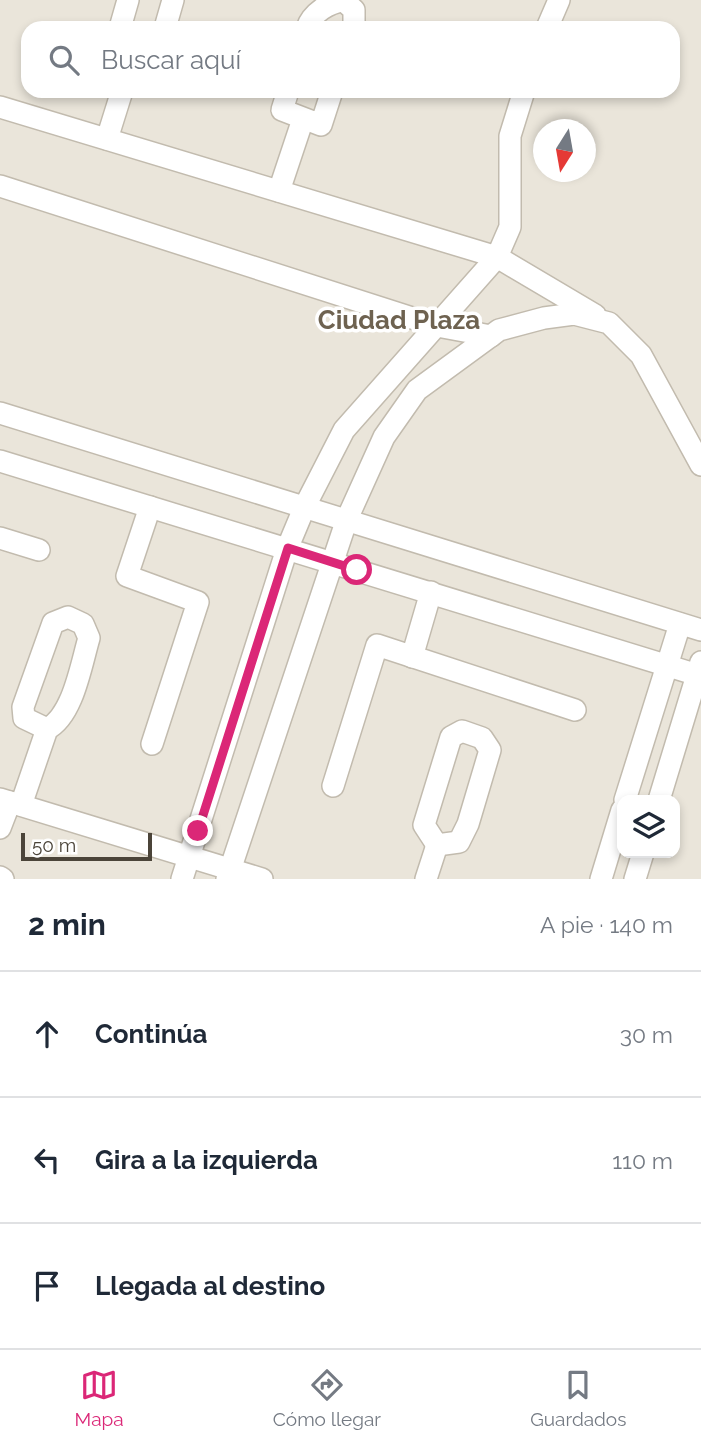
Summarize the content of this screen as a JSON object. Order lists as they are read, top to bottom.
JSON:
{
  "districts": ["Ciudad Plaza"],
  "scale_bar": "50 m",
  "north": "bottom",
  "page": {
    "search": "Buscar aquí",
    "scale": "50 m",
    "heading": ["2 min", "A pie · 140 m"],
    "list": [
      ["Continúa", "30 m"],
      ["Gira a la izquierda", "110 m"],
      "Llegada al destino"
    ],
    "nav": ["Mapa", "Cómo llegar", "Guardados"]
  }
}
